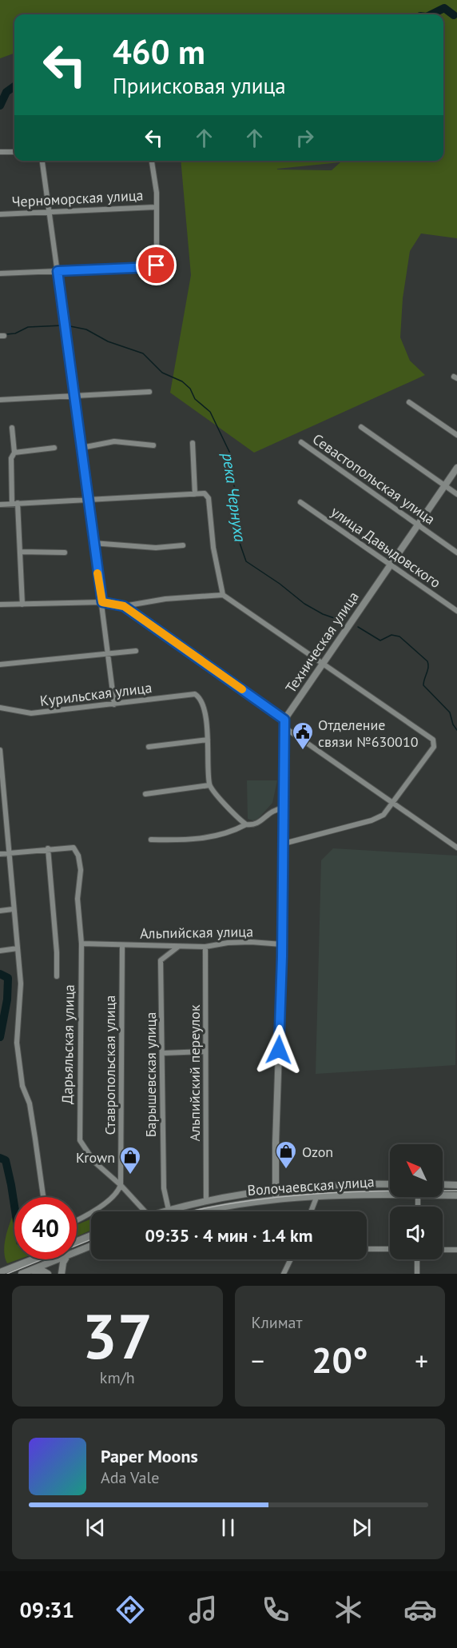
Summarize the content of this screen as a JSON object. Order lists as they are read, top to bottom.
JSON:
{
  "streets": {
    "street": [
      "Черноморская улица",
      "Севастопольская улица",
      "улица Давыдовского",
      "Техническая улица",
      "Курильская улица",
      "Альпийская улица",
      "Дарьяльская улица",
      "Ставропольская улица",
      "Альпийский переулок",
      "Барышевская улица",
      "Волочаевская улица"
    ]
  },
  "crossings": [
    ["Севастопольская улица", "Техническая улица"],
    ["улица Давыдовского", "Техническая улица"],
    ["Альпийская улица", "Дарьяльская улица"],
    ["Альпийская улица", "Ставропольская улица"],
    ["Альпийская улица", "Альпийский переулок"],
    ["Альпийская улица", "Барышевская улица"],
    ["Дарьяльская улица", "Ставропольская улица"],
    ["Альпийский переулок", "Волочаевская улица"],
    ["Барышевская улица", "Волочаевская улица"]
  ],
  "water": ["река Чернуха"],
  "places": {
    "public building": ["Отделение связи №630010"],
    "shop": ["Ozon", "Krown"]
  },
  "north": "top left",
  "page": {
    "turn": ["460 m", "Приисковая улица"],
    "limit": "40",
    "trip": "09:35 · 4 мин · 1.4 km",
    "tile": [
      ["37", "km/h"],
      "Климат"
    ],
    "heat": ["−", "20°", "+"],
    "song": ["Paper Moons", "Ada Vale"],
    "tabs": "09:31"
  }
}
